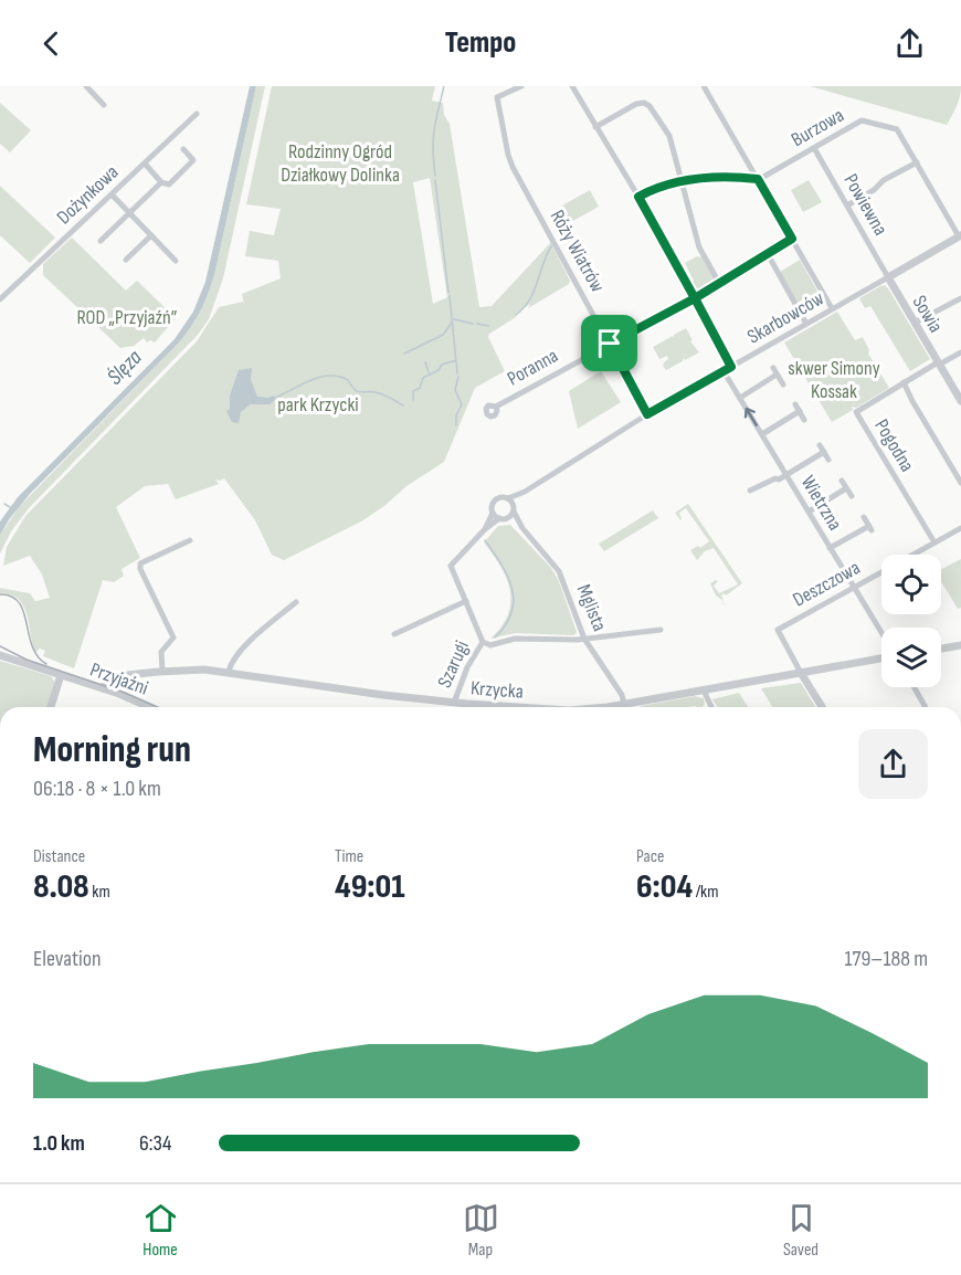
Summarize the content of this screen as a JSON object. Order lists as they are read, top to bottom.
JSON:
{
  "streets": {
    "street": [
      "Burzowa",
      "Dożynkowa",
      "Powiewna",
      "Róży Wiatrów",
      "Sowia",
      "Skarbowców",
      "Poranna",
      "Pogodna",
      "Wietrzna",
      "Deszczowa",
      "Mglista",
      "Szarugi",
      "Przyjaźni",
      "Krzycka"
    ]
  },
  "crossings": [
    ["Burzowa", "Powiewna"],
    ["Powiewna", "Sowia"],
    ["Powiewna", "Skarbowców"],
    ["Róży Wiatrów", "Skarbowców"],
    ["Róży Wiatrów", "Poranna"],
    ["Sowia", "Skarbowców"],
    ["Sowia", "Pogodna"],
    ["Skarbowców", "Wietrzna"],
    ["Skarbowców", "Mglista"],
    ["Pogodna", "Deszczowa"],
    ["Wietrzna", "Deszczowa"],
    ["Deszczowa", "Krzycka"],
    ["Mglista", "Krzycka"],
    ["Szarugi", "Krzycka"],
    ["Przyjaźni", "Krzycka"]
  ],
  "water": ["Ślęza"],
  "parks": [
    "Rodzinny Ogród Działkowy Dolinka",
    "ROD „Przyjaźń”",
    "skwer Simony Kossak",
    "park Krzycki"
  ],
  "page": {
    "header": "Tempo",
    "heading": ["Morning run", "06:18 · 8 × 1.0 km"],
    "stats": [
      ["Distance", "8.08 km"],
      ["Time", "49:01"],
      ["Pace", "6:04 /km"]
    ],
    "chart": ["Elevation", "179–188 m"],
    "list": [
      {
        "name": "1.0 km",
        "note": "6:34"
      }
    ],
    "tabs": ["Home", "Map", "Saved"]
  }
}
